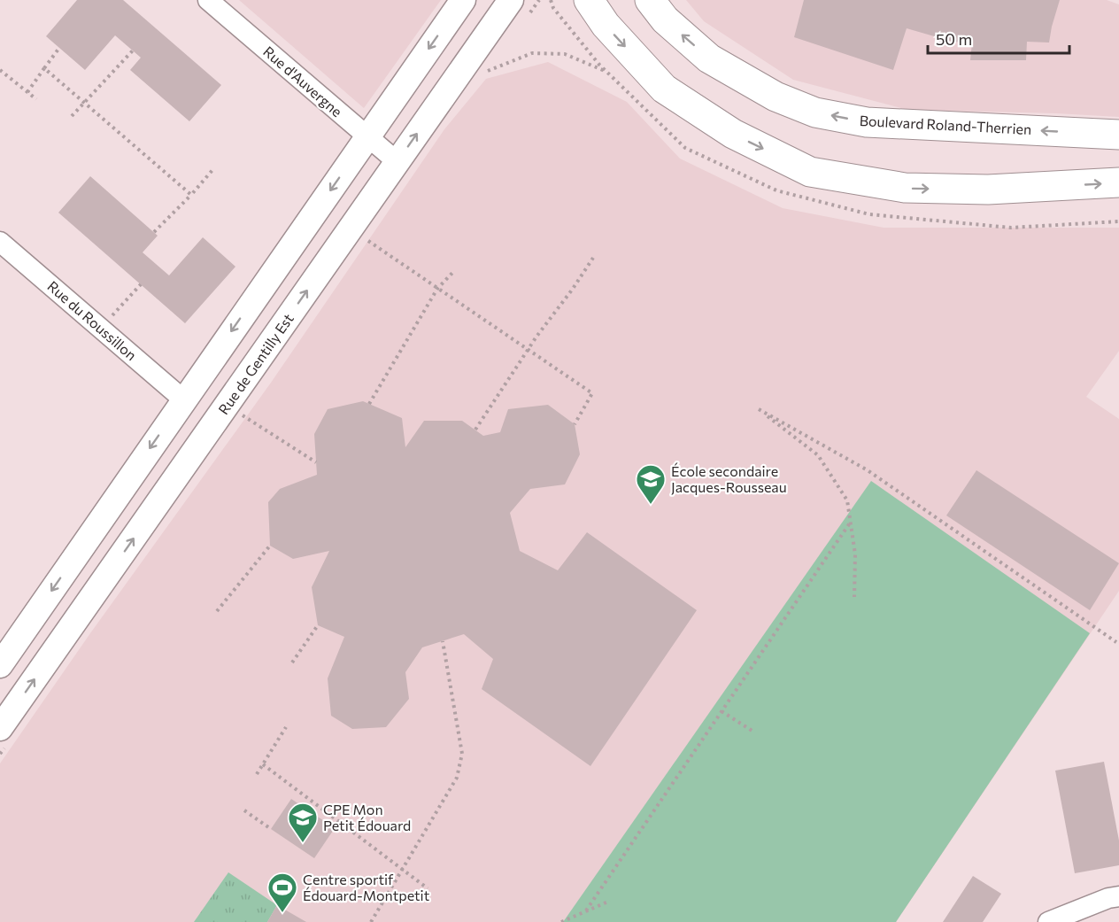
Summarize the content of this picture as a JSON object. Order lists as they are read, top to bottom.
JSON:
{
  "streets": {
    "main road": ["Boulevard Roland-Therrien"],
    "street": ["Rue d'Auvergne", "Rue du Roussillon", "Rue de Gentilly Est"]
  },
  "crossings": [
    ["Rue d'Auvergne", "Rue de Gentilly Est"]
  ],
  "places": {
    "school or university": ["École secondaire Jacques-Rousseau", "CPE Mon Petit Édouard"],
    "sports": ["Centre sportif Édouard-Montpetit"]
  },
  "scale_bar": "50 m"
}
